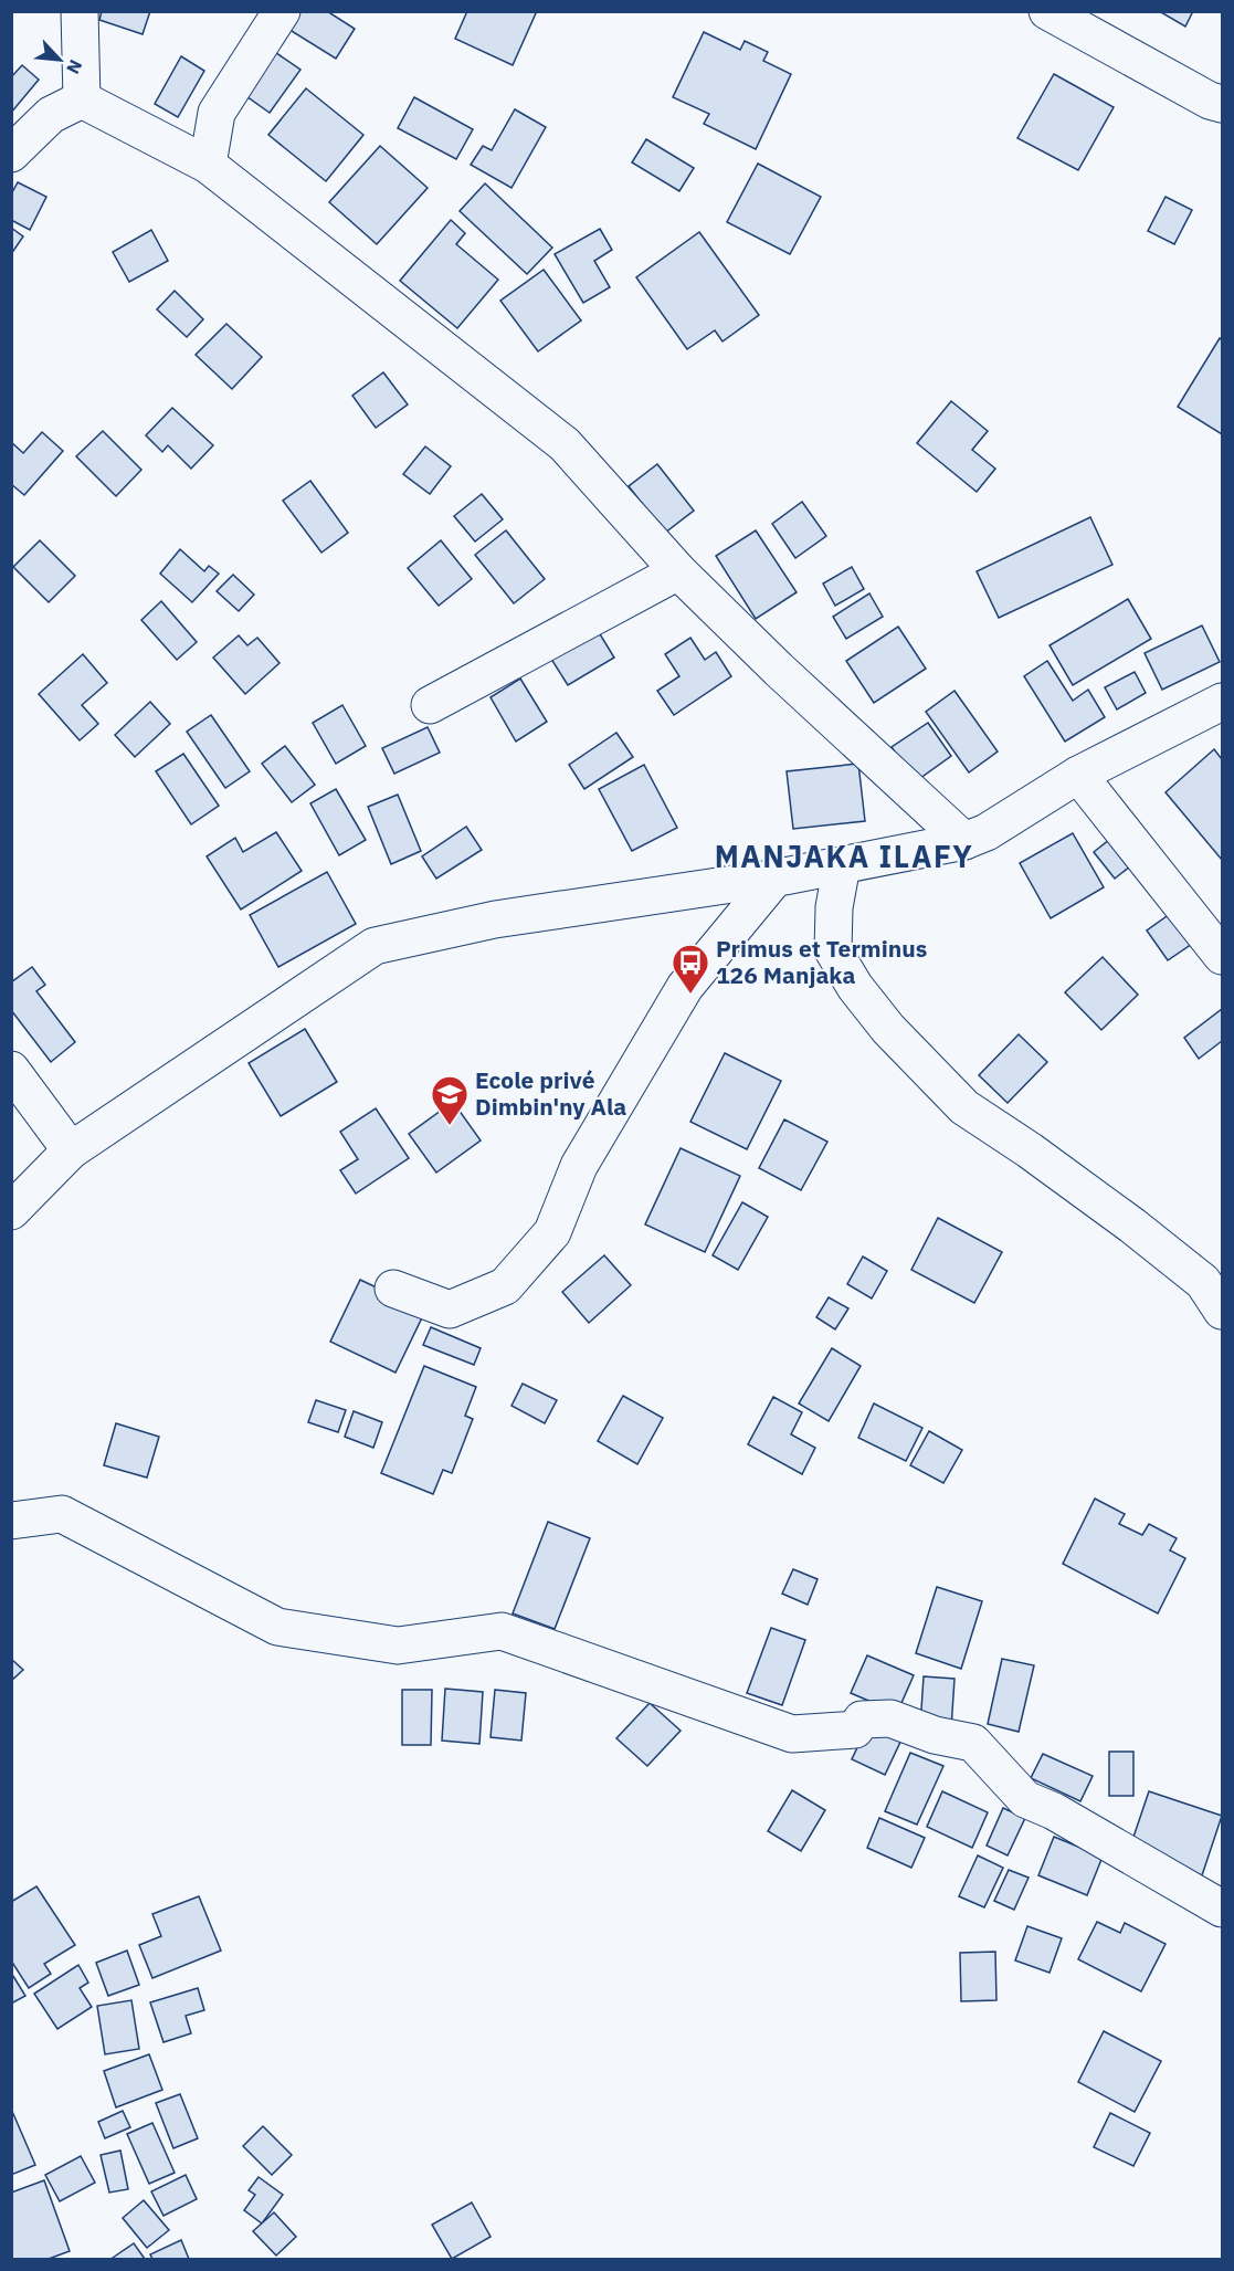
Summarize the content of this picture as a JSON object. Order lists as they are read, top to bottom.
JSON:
{
  "districts": ["MANJAKA ILAFY"],
  "places": {
    "bus stop": ["Primus et Terminus 126 Manjaka"],
    "school or university": ["Ecole privé Dimbin'ny Ala"]
  },
  "north": "bottom right"
}
